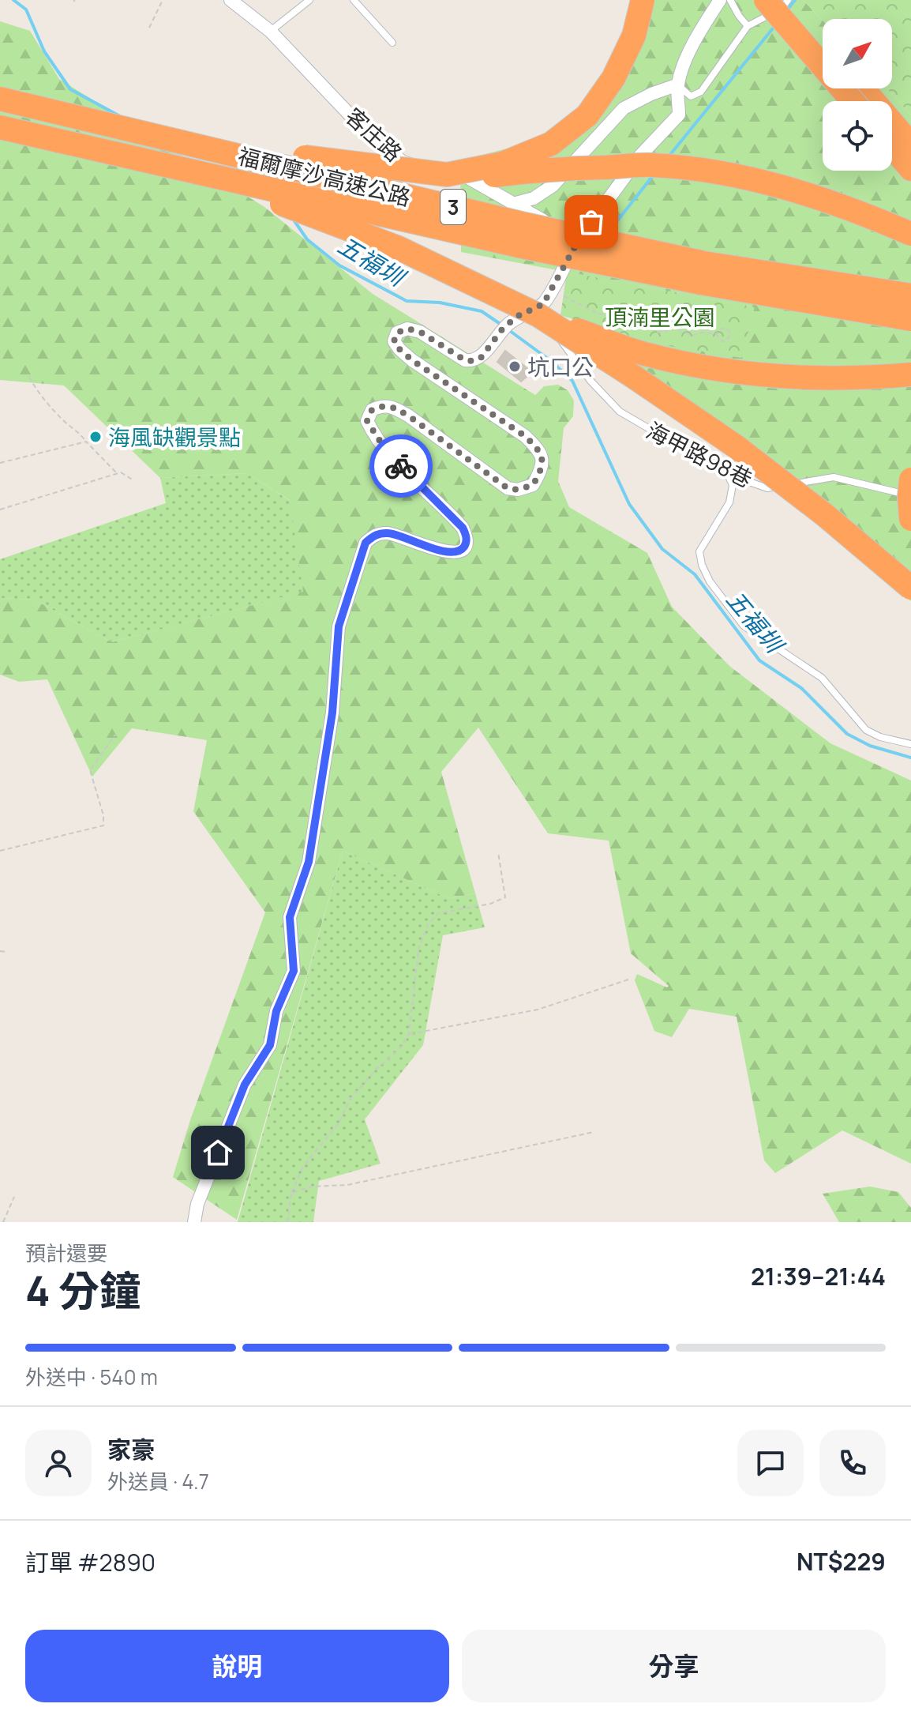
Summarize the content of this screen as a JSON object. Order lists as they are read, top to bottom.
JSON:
{
  "streets": {
    "highway": ["福爾摩沙高速公路", "3"],
    "street": ["客庄路"],
    "lane": ["海甲路98巷"]
  },
  "water": ["五福圳"],
  "parks": ["頂湳里公園"],
  "places": ["坑口公", "海風缺觀景點"],
  "north": "top right",
  "page": {
    "heading": ["4 分鐘", "預計還要", "21:39–21:44"],
    "panel": [
      "家豪",
      "外送員 · 4.7",
      "訂單 #2890",
      "NT$229"
    ],
    "bar": "外送中 · 540 m",
    "buttons": ["說明", "分享"]
  }
}
